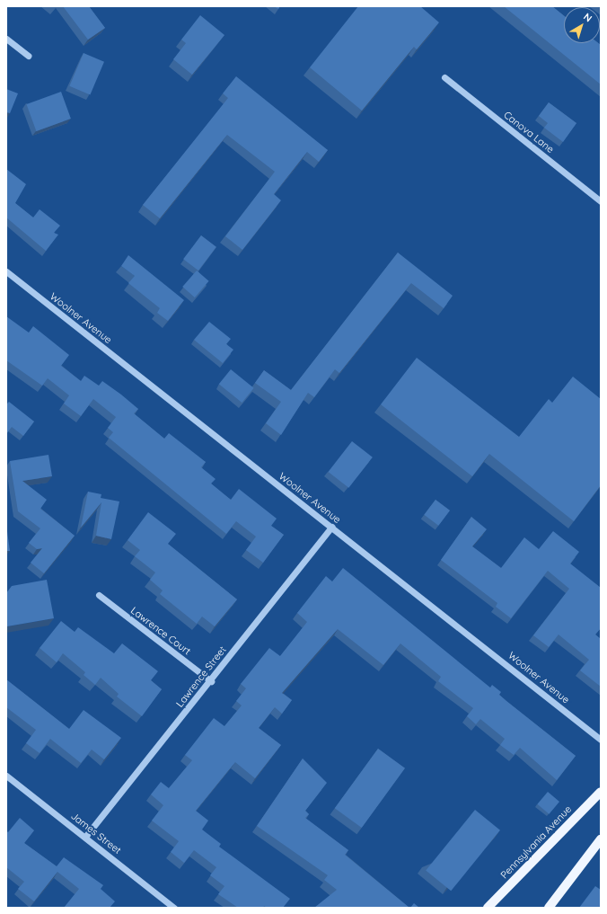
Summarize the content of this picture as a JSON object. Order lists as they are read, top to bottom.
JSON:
{
  "streets": {
    "main road": ["Pennsylvania Avenue"],
    "street": [
      "Canova Lane",
      "Woolner Avenue",
      "Lawrence Court",
      "Lawrence Street",
      "James Street"
    ]
  },
  "crossings": [
    ["Woolner Avenue", "Lawrence Street"],
    ["Lawrence Court", "Lawrence Street"],
    ["Lawrence Street", "James Street"]
  ],
  "north": "top right"
}
